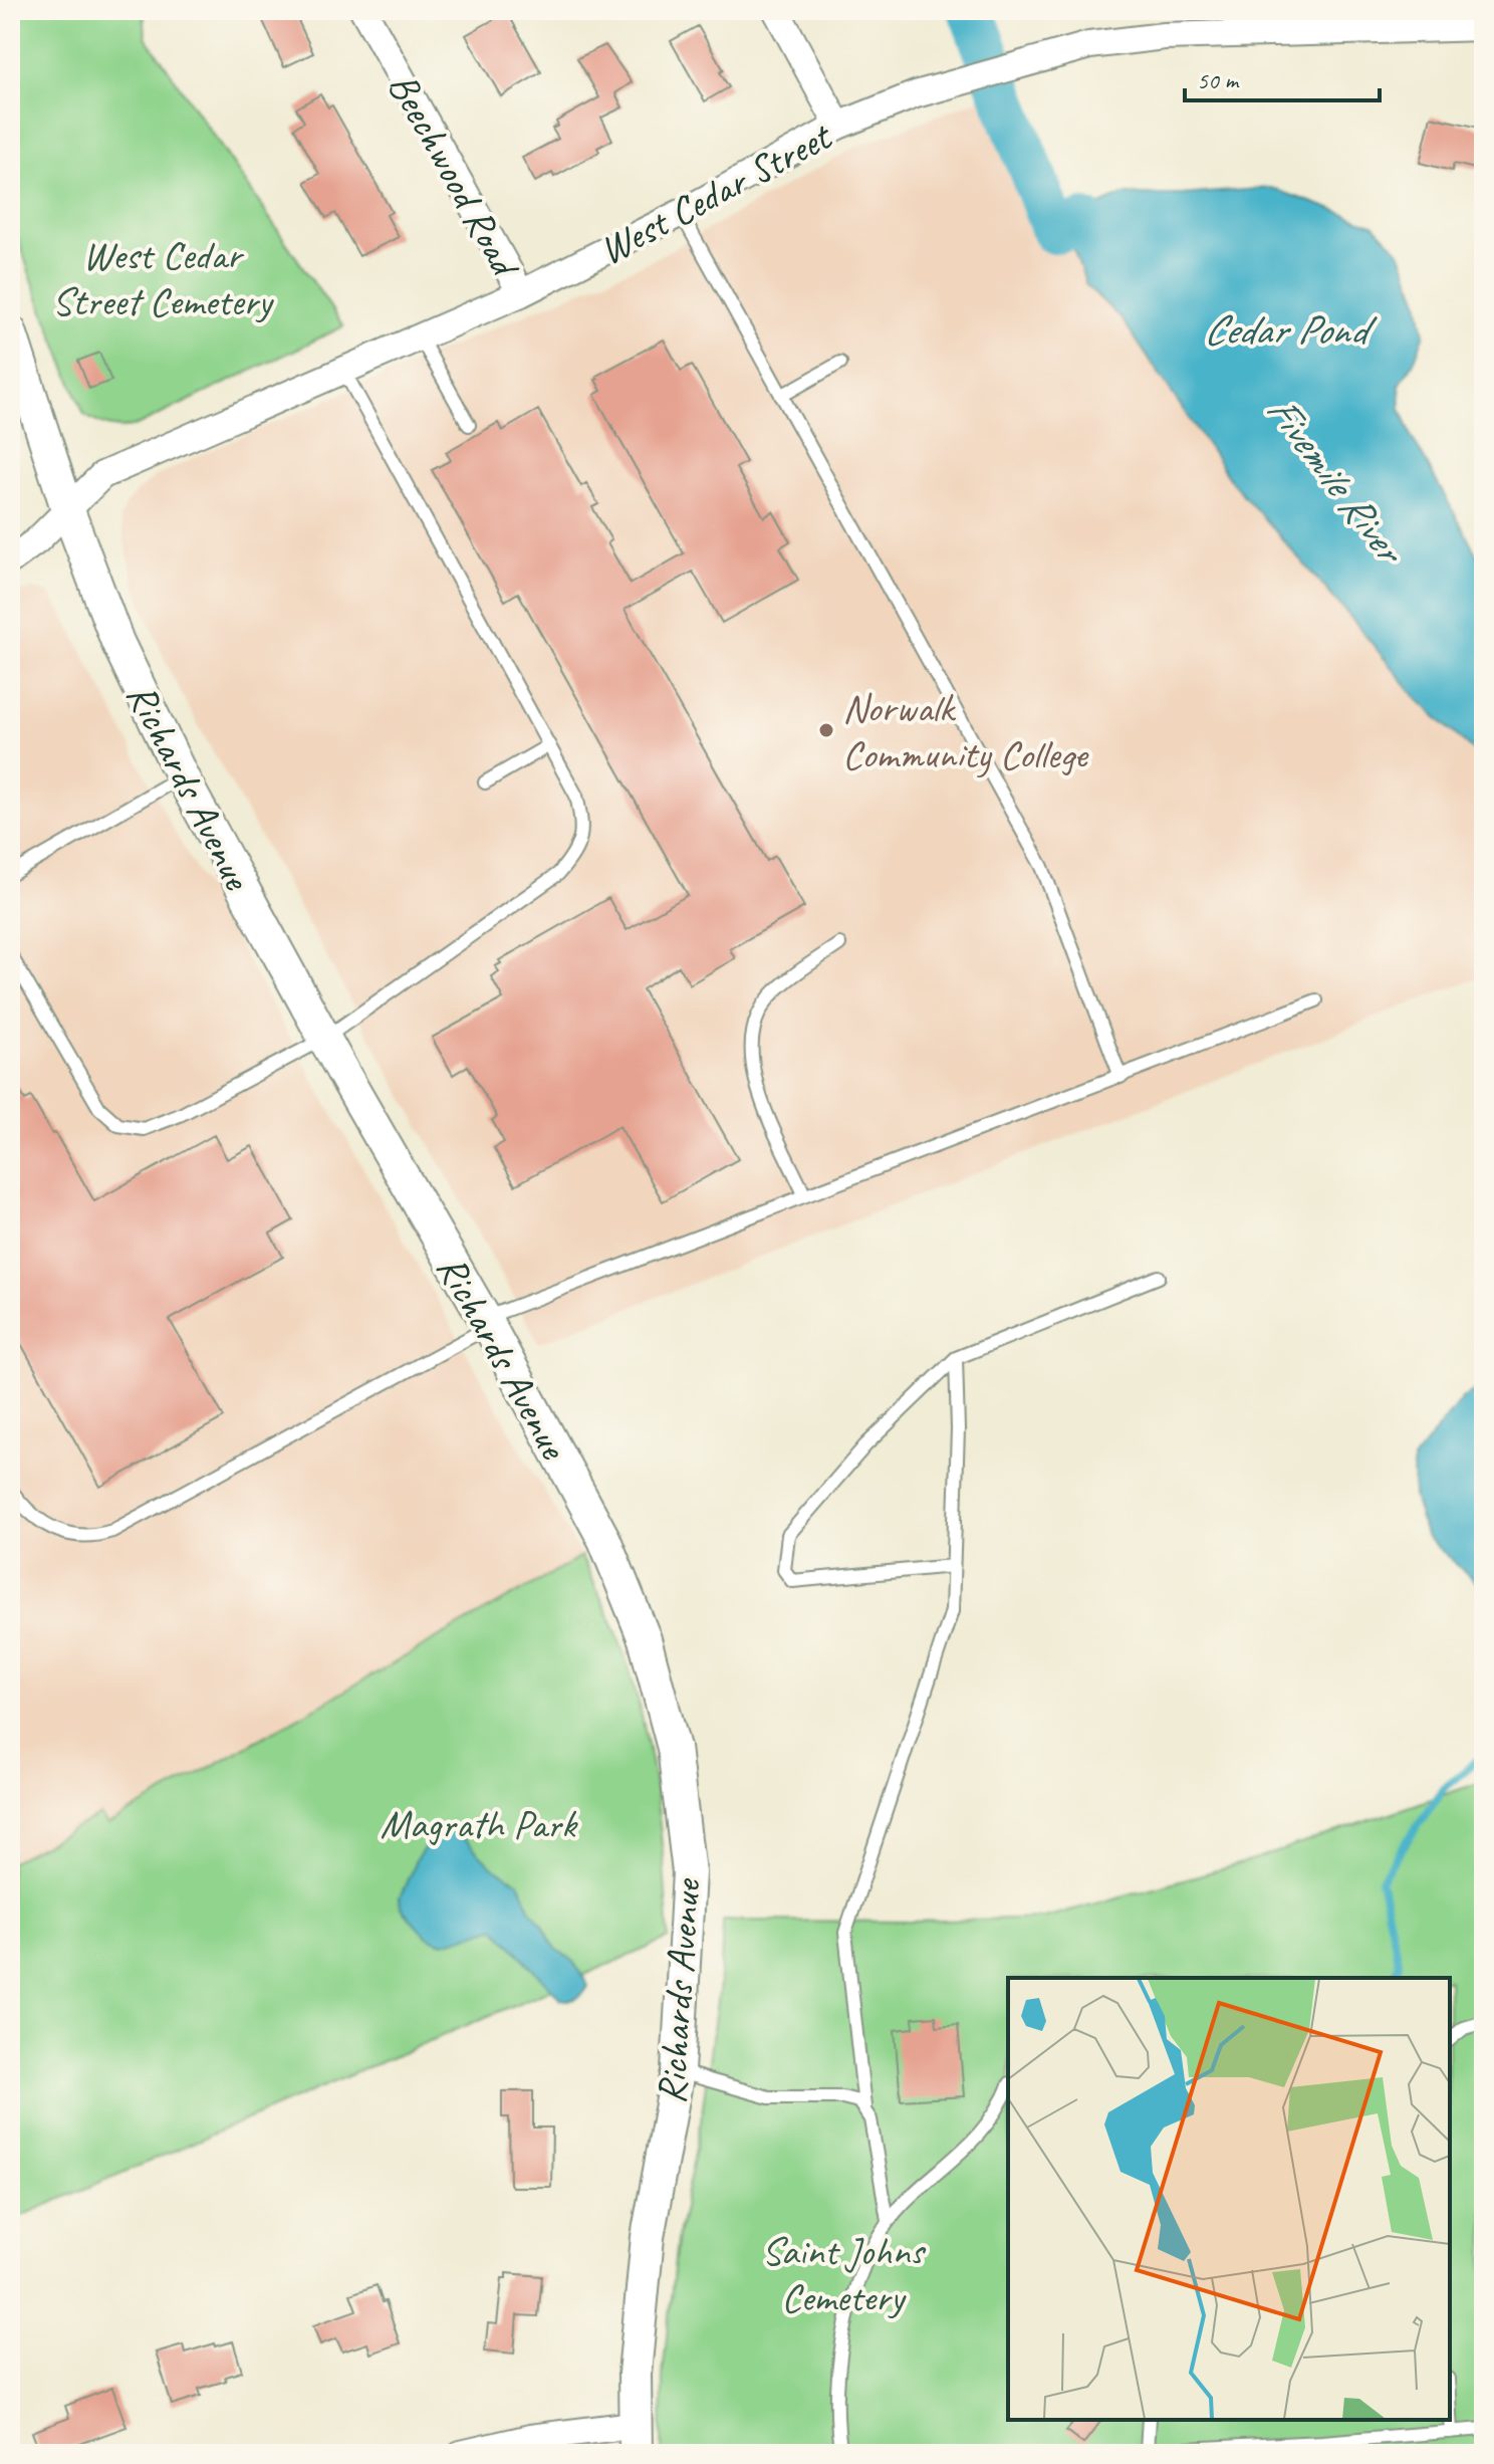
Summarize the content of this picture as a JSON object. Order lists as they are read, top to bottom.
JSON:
{
  "streets": {
    "street": ["Beechwood Road", "West Cedar Street", "Richards Avenue"]
  },
  "crossings": [
    ["Beechwood Road", "West Cedar Street"],
    ["West Cedar Street", "Richards Avenue"]
  ],
  "water": ["Cedar Pond", "Fivemile River"],
  "parks": ["West Cedar Street Cemetery", "Magrath Park", "Saint Johns Cemetery"],
  "places": ["Norwalk Community College"],
  "scale_bar": "50 m"
}
